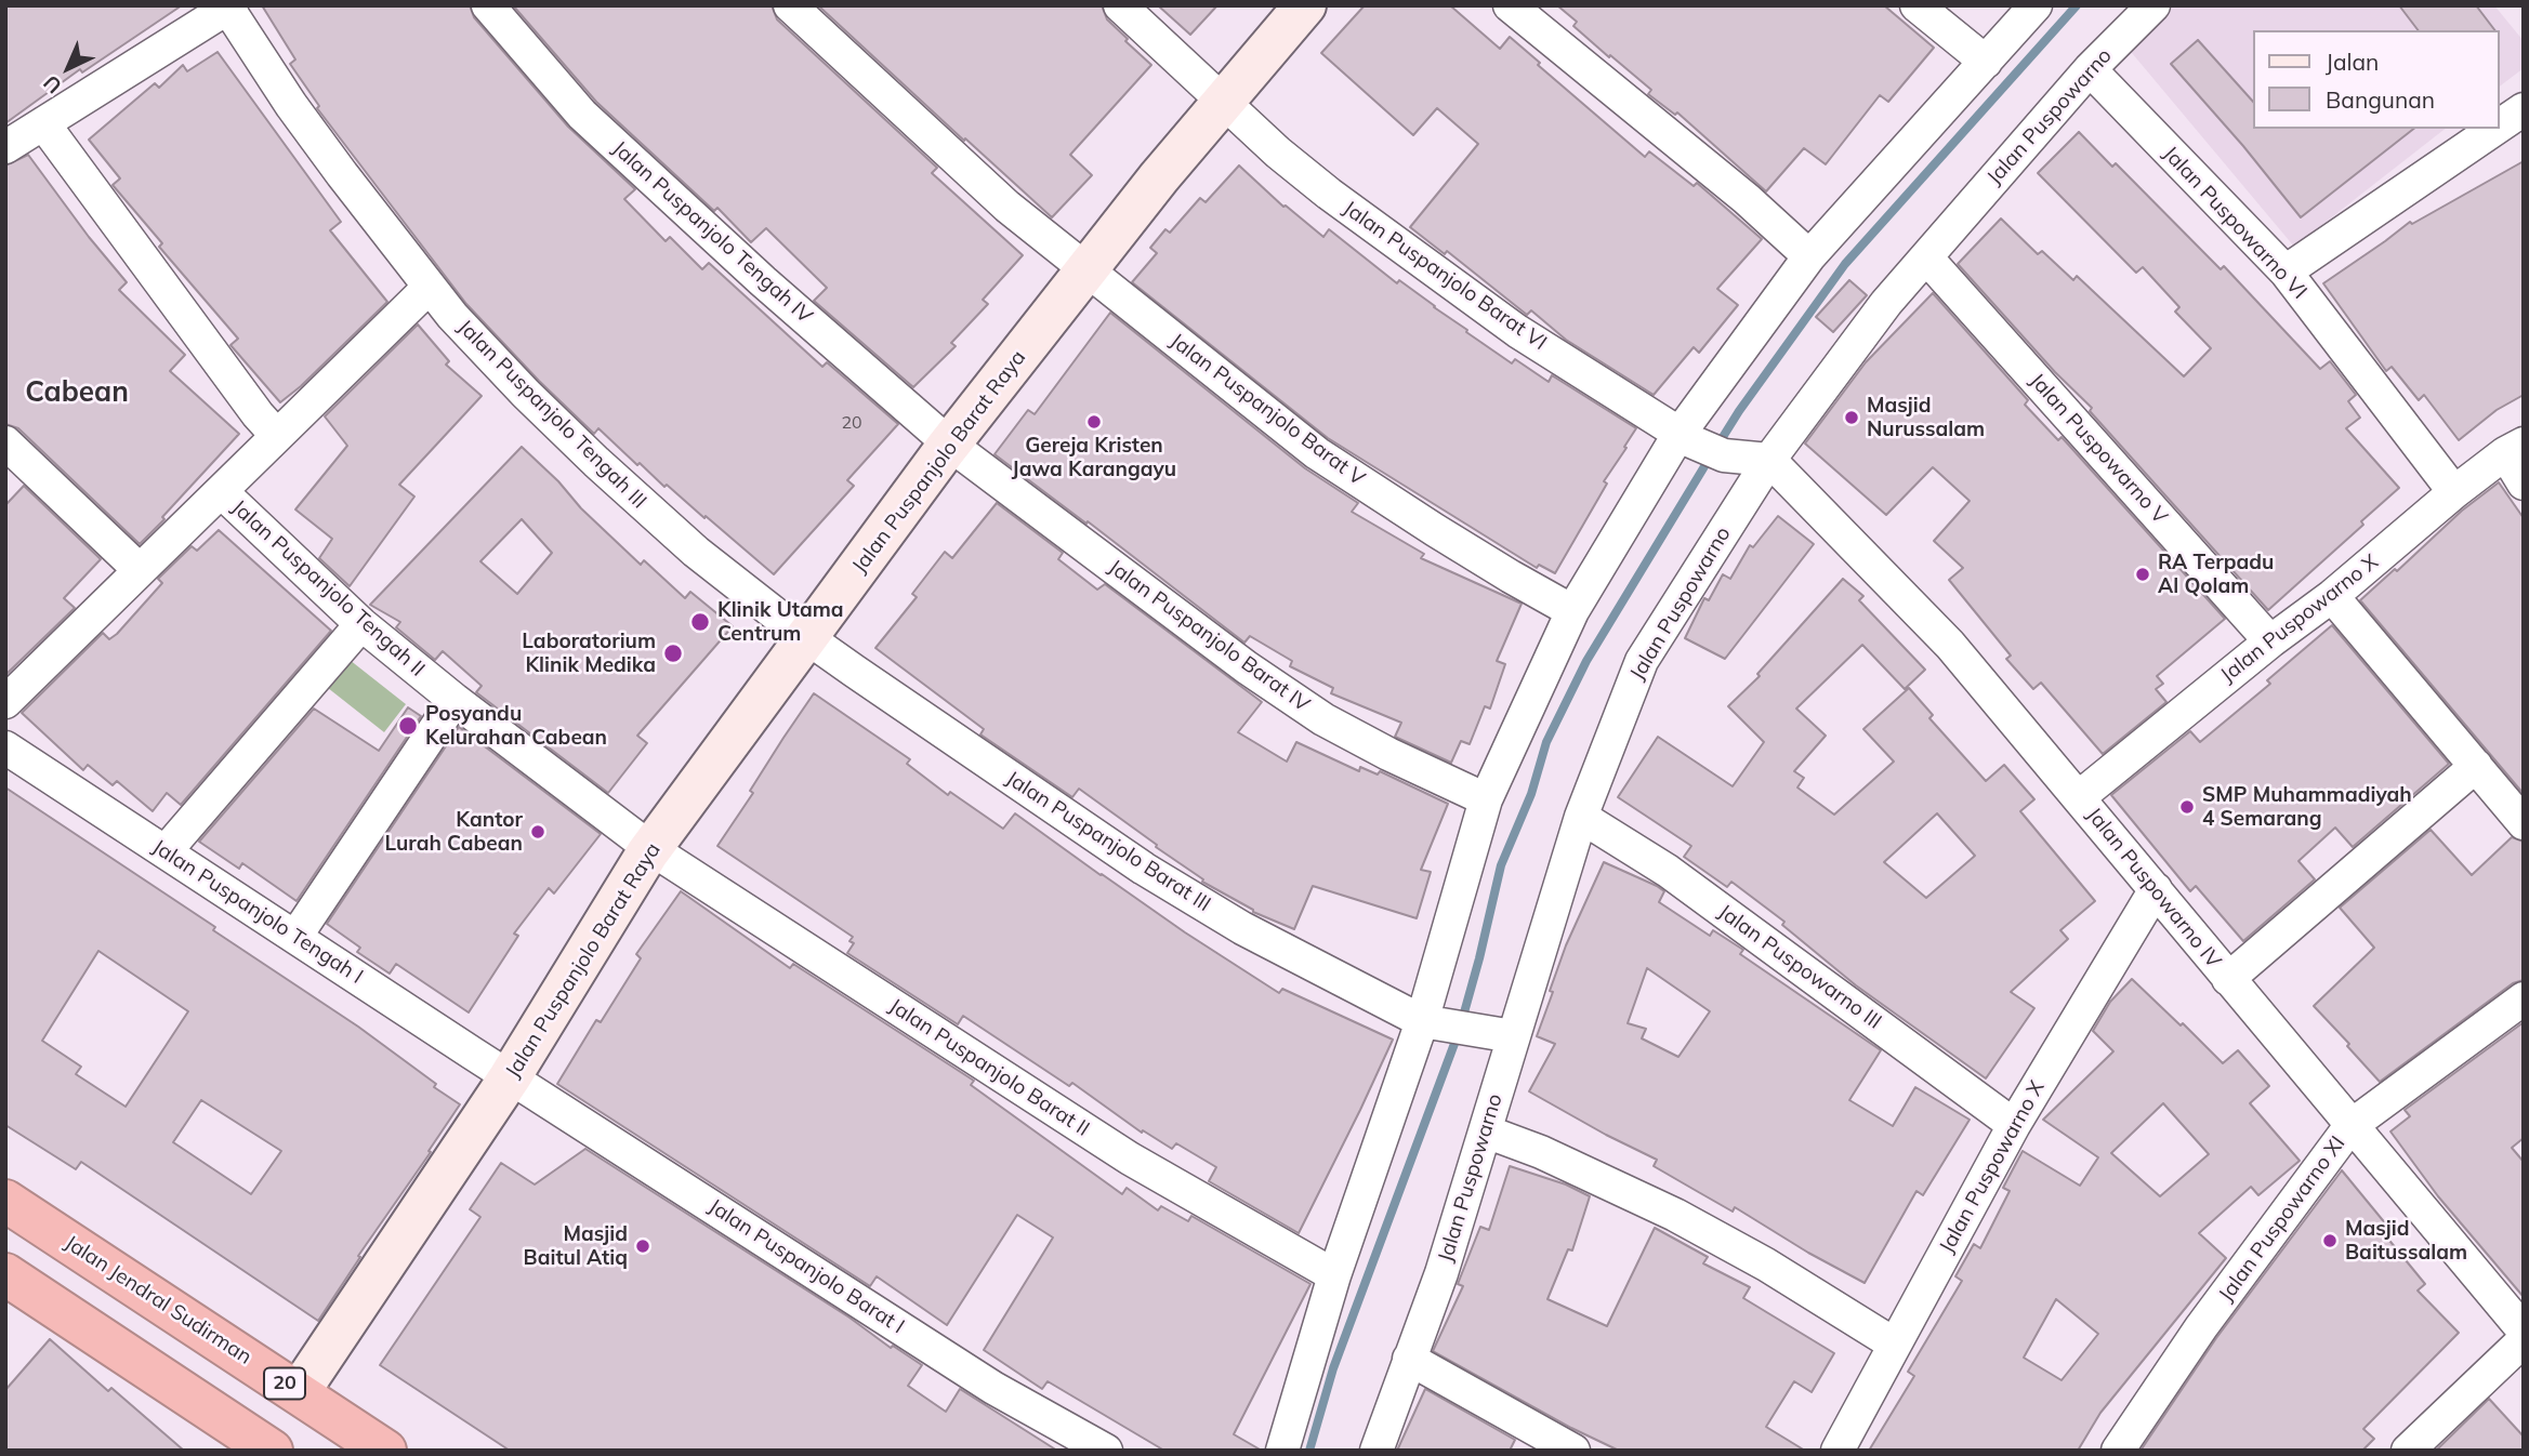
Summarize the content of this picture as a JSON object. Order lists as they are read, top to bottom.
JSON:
{
  "streets": {
    "highway": ["Jalan Jendral Sudirman", "20"],
    "street": [
      "Jalan Puspowarno",
      "Jalan Puspowarno VI",
      "Jalan Puspanjolo Tengah IV",
      "Jalan Puspanjolo Barat VI",
      "Jalan Puspanjolo Barat V",
      "Jalan Puspanjolo Tengah III",
      "Jalan Puspowarno V",
      "Jalan Puspanjolo Barat Raya",
      "Jalan Puspanjolo Tengah II",
      "Jalan Puspowarno X",
      "Jalan Puspanjolo Barat IV",
      "Jalan Puspanjolo Barat III",
      "Jalan Puspowarno IV",
      "Jalan Puspanjolo Tengah I",
      "Jalan Puspowarno III",
      "Jalan Puspanjolo Barat II",
      "Jalan Puspowarno XI",
      "Jalan Puspanjolo Barat I"
    ]
  },
  "crossings": [
    ["Jalan Puspowarno", "Jalan Puspowarno VI"],
    ["Jalan Puspowarno", "Jalan Puspanjolo Barat VI"],
    ["Jalan Puspowarno", "Jalan Puspowarno V"],
    ["Jalan Puspowarno", "Jalan Puspanjolo Barat III"],
    ["Jalan Puspowarno", "Jalan Puspowarno IV"],
    ["Jalan Puspowarno", "Jalan Puspowarno III"],
    ["Jalan Puspowarno VI", "Jalan Puspowarno X"],
    ["Jalan Puspanjolo Tengah IV", "Jalan Puspanjolo Barat Raya"],
    ["Jalan Puspanjolo Tengah IV", "Jalan Puspanjolo Barat IV"],
    ["Jalan Puspanjolo Barat VI", "Jalan Puspanjolo Barat Raya"],
    ["Jalan Puspanjolo Barat VI", "Jalan Puspowarno IV"],
    ["Jalan Puspanjolo Barat V", "Jalan Puspanjolo Barat Raya"],
    ["Jalan Puspanjolo Tengah III", "Jalan Puspanjolo Barat Raya"],
    ["Jalan Puspanjolo Tengah III", "Jalan Puspanjolo Barat III"],
    ["Jalan Puspowarno V", "Jalan Puspowarno X"],
    ["Jalan Puspanjolo Barat Raya", "Jalan Puspanjolo Tengah II"],
    ["Jalan Puspanjolo Barat Raya", "Jalan Puspanjolo Barat IV"],
    ["Jalan Puspanjolo Barat Raya", "Jalan Puspanjolo Barat III"],
    ["Jalan Puspanjolo Barat Raya", "Jalan Puspanjolo Tengah I"],
    ["Jalan Puspanjolo Barat Raya", "Jalan Puspanjolo Barat II"],
    ["Jalan Puspanjolo Barat Raya", "Jalan Puspanjolo Barat I"],
    ["Jalan Puspanjolo Barat Raya", "Jalan Jendral Sudirman"],
    ["Jalan Puspanjolo Tengah II", "Jalan Puspanjolo Barat II"],
    ["Jalan Puspowarno X", "Jalan Puspowarno IV"],
    ["Jalan Puspowarno X", "Jalan Puspowarno III"],
    ["Jalan Puspowarno IV", "Jalan Puspowarno XI"],
    ["Jalan Puspanjolo Tengah I", "Jalan Puspanjolo Barat I"]
  ],
  "districts": ["Cabean"],
  "places": [
    "Masjid Nurussalam",
    "Gereja Kristen Jawa Karangayu",
    "RA Terpadu Al Qolam",
    "Klinik Utama Centrum",
    "Laboratorium Klinik Medika",
    "Posyandu Kelurahan Cabean",
    "SMP Muhammadiyah 4 Semarang",
    "Kantor Lurah Cabean",
    "Masjid Baitussalam",
    "Masjid Baitul Atiq"
  ],
  "house_numbers": ["20"],
  "legend": ["Jalan", "Bangunan"],
  "north": "bottom left"
}
